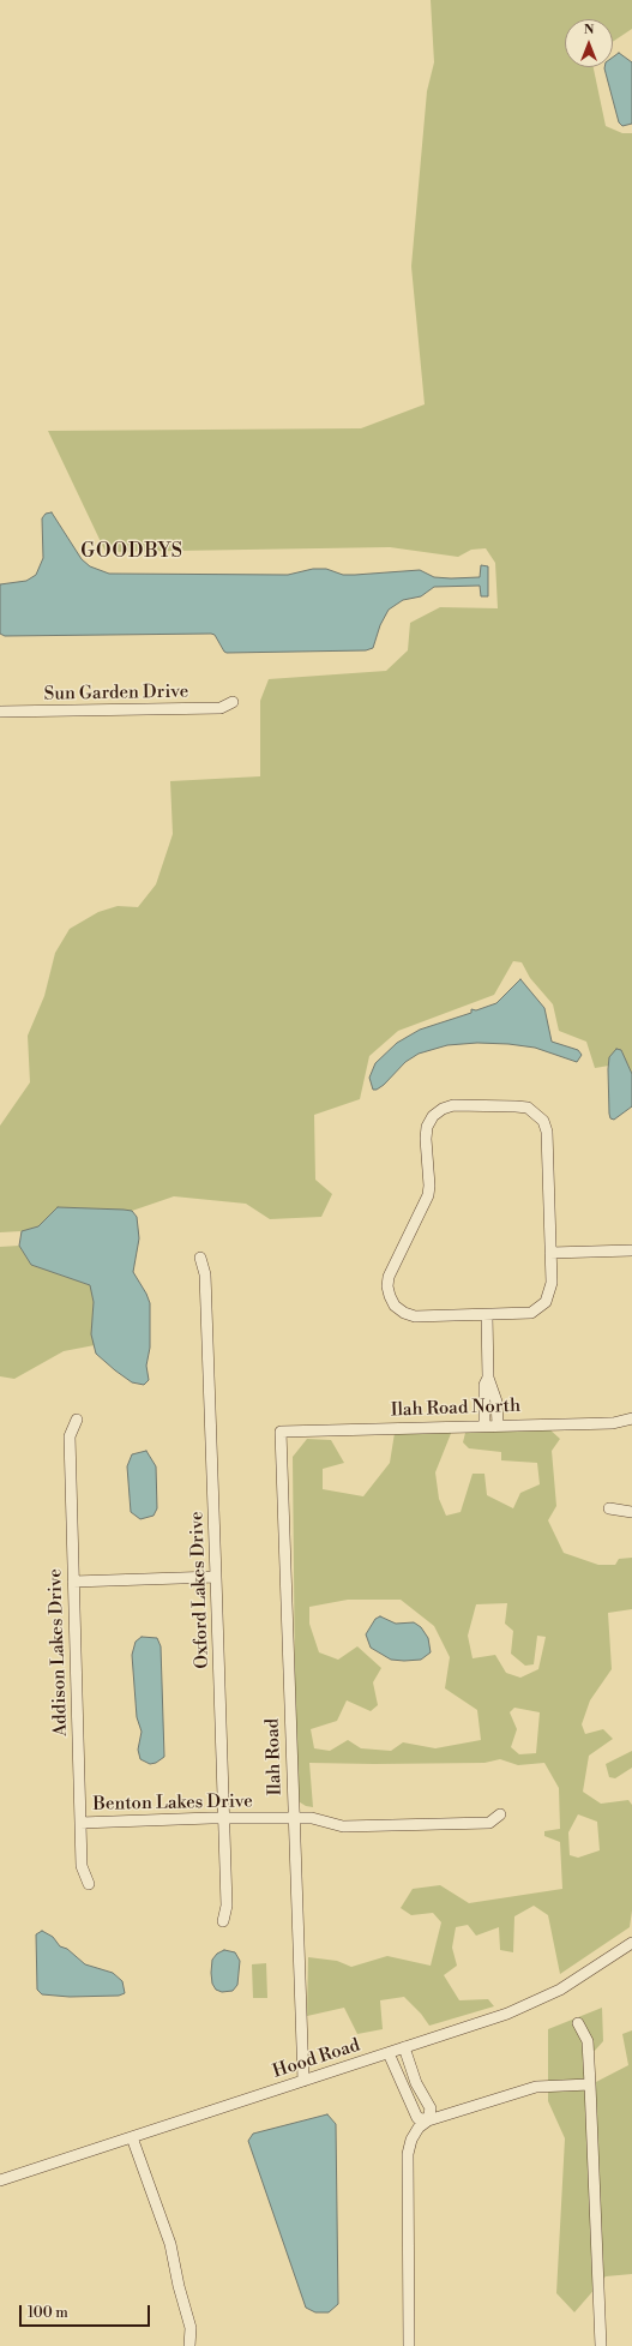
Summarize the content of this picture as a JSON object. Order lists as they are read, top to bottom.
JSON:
{
  "streets": {
    "street": [
      "Sun Garden Drive",
      "Ilah Road North",
      "Oxford Lakes Drive",
      "Addison Lakes Drive",
      "Ilah Road",
      "Benton Lakes Drive",
      "Hood Road"
    ]
  },
  "crossings": [
    ["Ilah Road North", "Ilah Road"],
    ["Oxford Lakes Drive", "Benton Lakes Drive"],
    ["Addison Lakes Drive", "Benton Lakes Drive"],
    ["Ilah Road", "Benton Lakes Drive"],
    ["Ilah Road", "Hood Road"]
  ],
  "districts": ["GOODBYS"],
  "scale_bar": "100 m",
  "north": "top"
}
